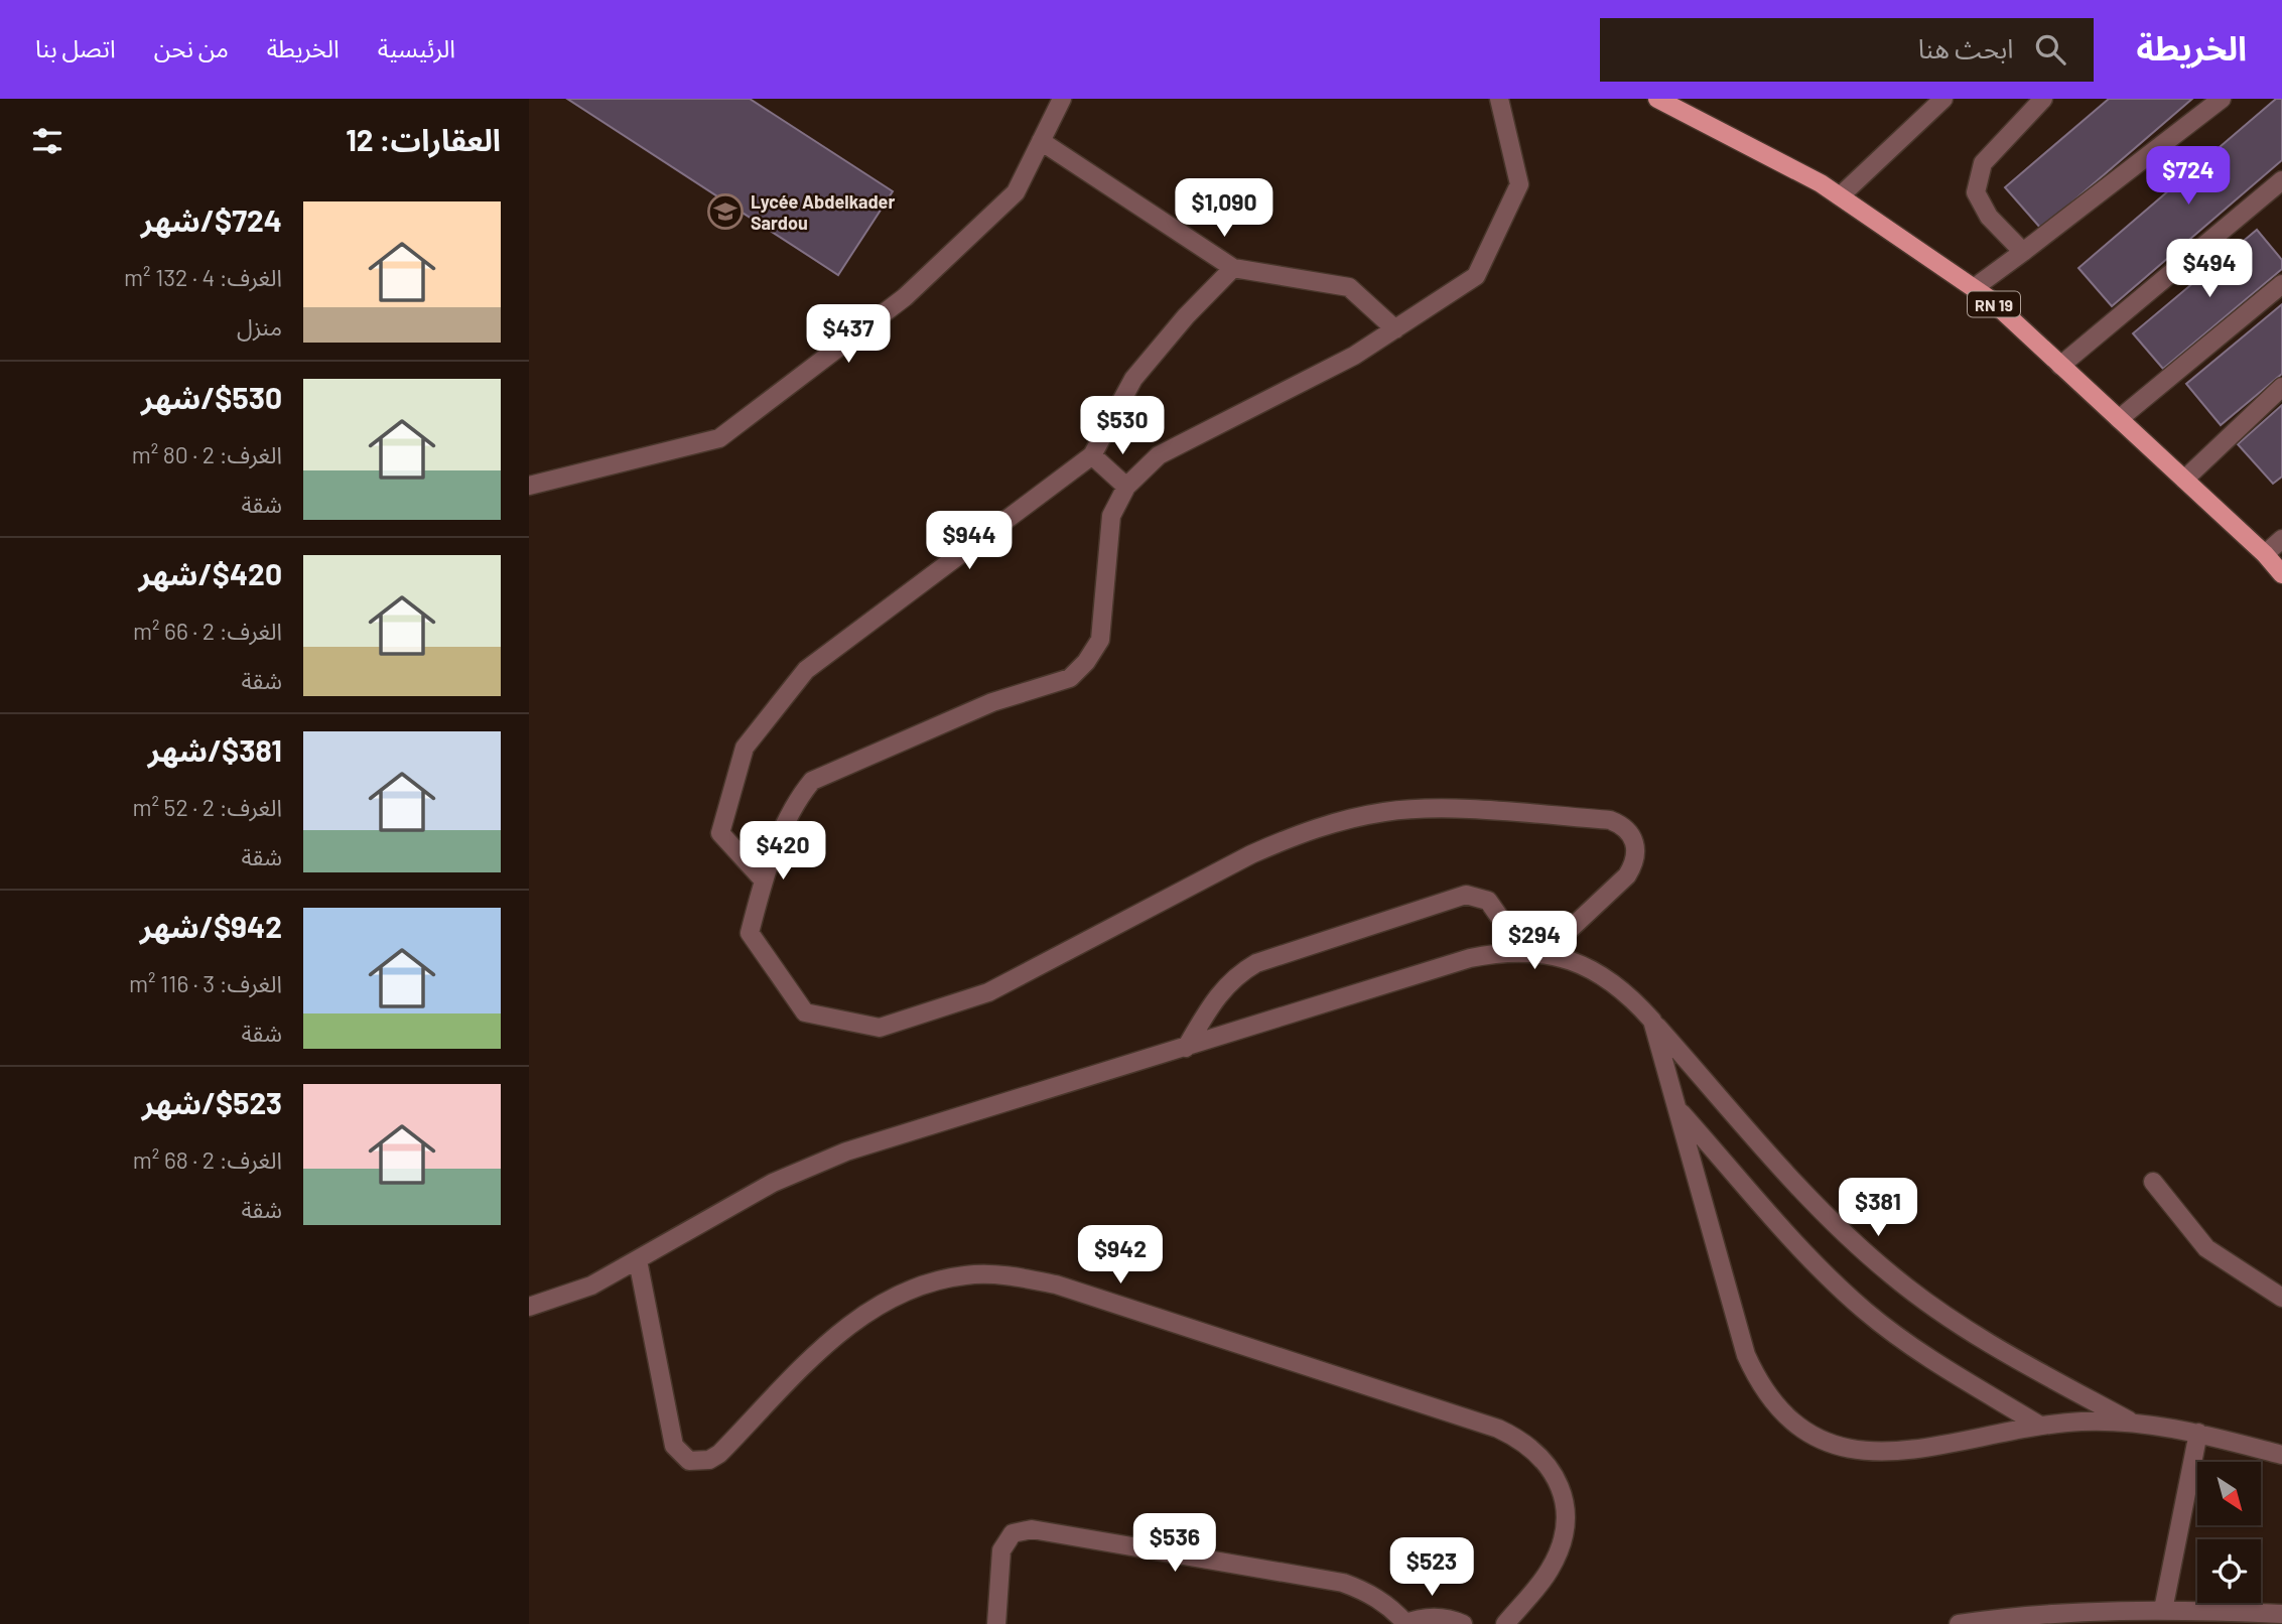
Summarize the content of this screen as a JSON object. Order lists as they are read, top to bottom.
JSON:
{
  "streets": {
    "main road": ["RN 19"]
  },
  "places": {
    "school or university": ["Lycée Abdelkader Sardou"]
  },
  "north": "bottom right",
  "page": {
    "header": "الخريطة",
    "search": "ابحث هنا",
    "nav": [
      "الرئيسية",
      "الخريطة",
      "من نحن",
      "اتصل بنا"
    ],
    "heading": "العقارات: 12",
    "price": [
      "$724",
      "$1,090",
      "$494",
      "$437",
      "$530",
      "$944",
      "$420",
      "$294",
      "$381",
      "$942",
      "$536",
      "$523"
    ],
    "list": [
      {
        "name": "$724/شهر",
        "note": "الغرف: 4 · 132 m² · منزل"
      },
      {
        "name": "$530/شهر",
        "note": "الغرف: 2 · 80 m² · شقة"
      },
      {
        "name": "$420/شهر",
        "note": "الغرف: 2 · 66 m² · شقة"
      },
      {
        "name": "$381/شهر",
        "note": "الغرف: 2 · 52 m² · شقة"
      },
      {
        "name": "$942/شهر",
        "note": "الغرف: 3 · 116 m² · شقة"
      },
      {
        "name": "$523/شهر",
        "note": "الغرف: 2 · 68 m² · شقة"
      }
    ]
  }
}
